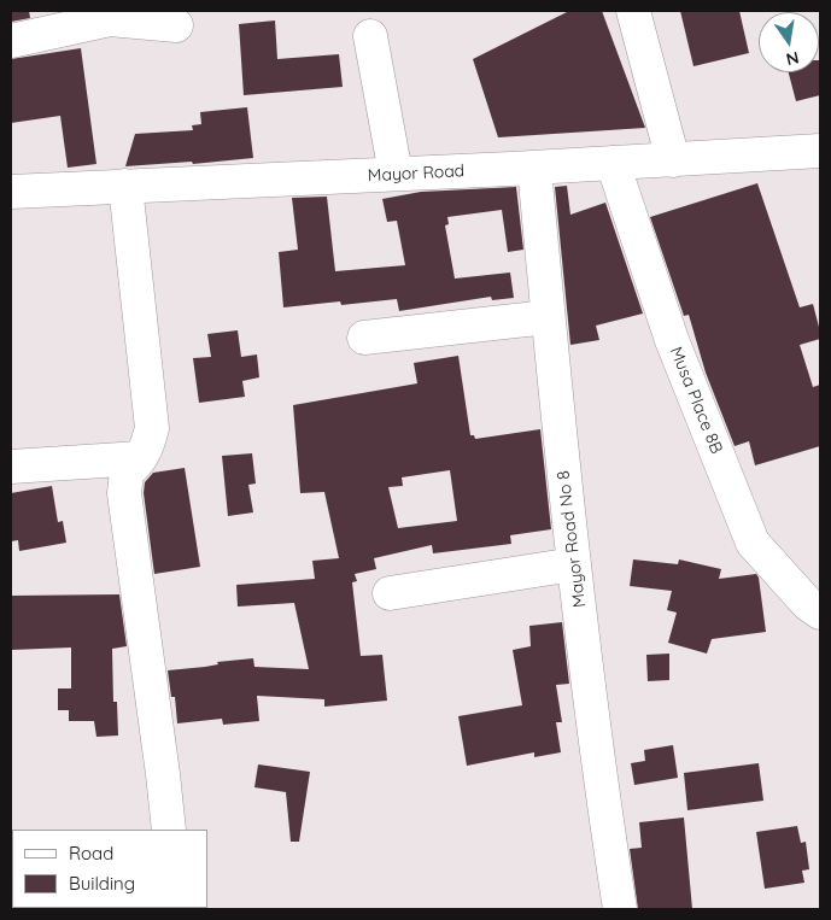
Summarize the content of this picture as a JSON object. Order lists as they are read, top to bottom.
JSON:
{
  "streets": {
    "street": ["Mayor Road", "Musa Place 8B", "Mayor Road No 8"]
  },
  "crossings": [
    ["Mayor Road", "Musa Place 8B"],
    ["Mayor Road", "Mayor Road No 8"]
  ],
  "legend": ["Road", "Building"],
  "north": "bottom"
}
